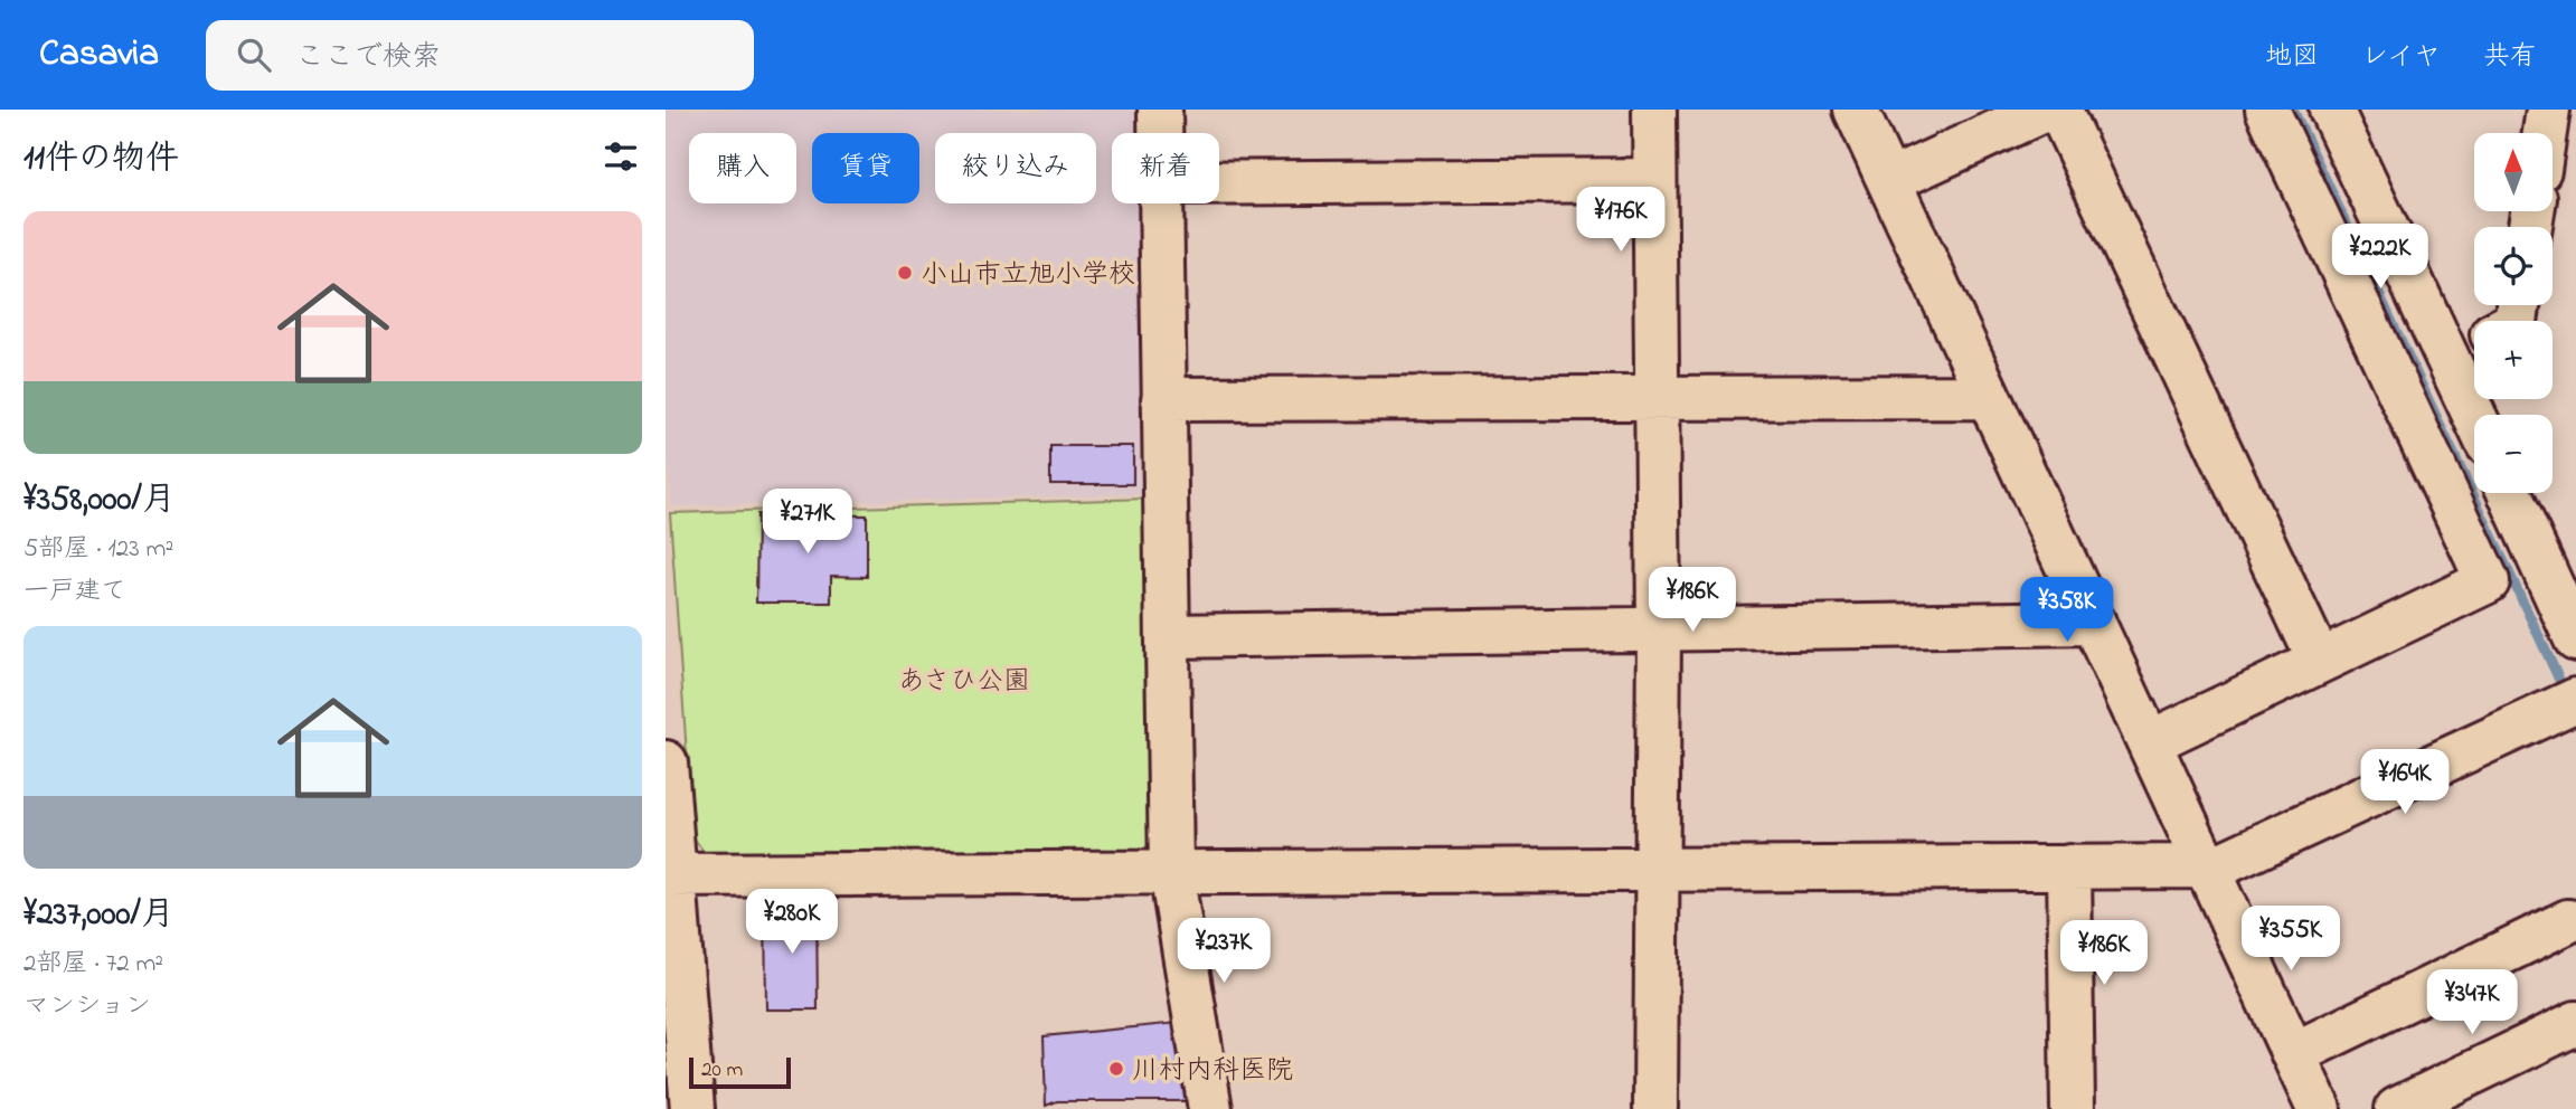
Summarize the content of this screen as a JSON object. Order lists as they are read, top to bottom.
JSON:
{
  "parks": ["あさひ公園"],
  "places": ["小山市立旭小学校", "川村内科医院"],
  "scale_bar": "20 m",
  "north": "top",
  "page": {
    "header": "Casavia",
    "search": "ここで検索",
    "nav": ["地図", "レイヤ", "共有"],
    "heading": "11件の物件",
    "map_buttons": ["+", "−"],
    "chip": [
      "購入",
      "賃貸",
      "絞り込み",
      "新着"
    ],
    "price": [
      "¥176K",
      "¥222K",
      "¥271K",
      "¥186K",
      "¥358K",
      "¥164K",
      "¥280K",
      "¥355K",
      "¥237K",
      "¥186K",
      "¥347K"
    ],
    "list": [
      {
        "name": "¥358,000/月",
        "note": "5部屋 · 123 m² · 一戸建て"
      },
      {
        "name": "¥237,000/月",
        "note": "2部屋 · 72 m² · マンション"
      }
    ],
    "scale": "20 m"
  }
}
